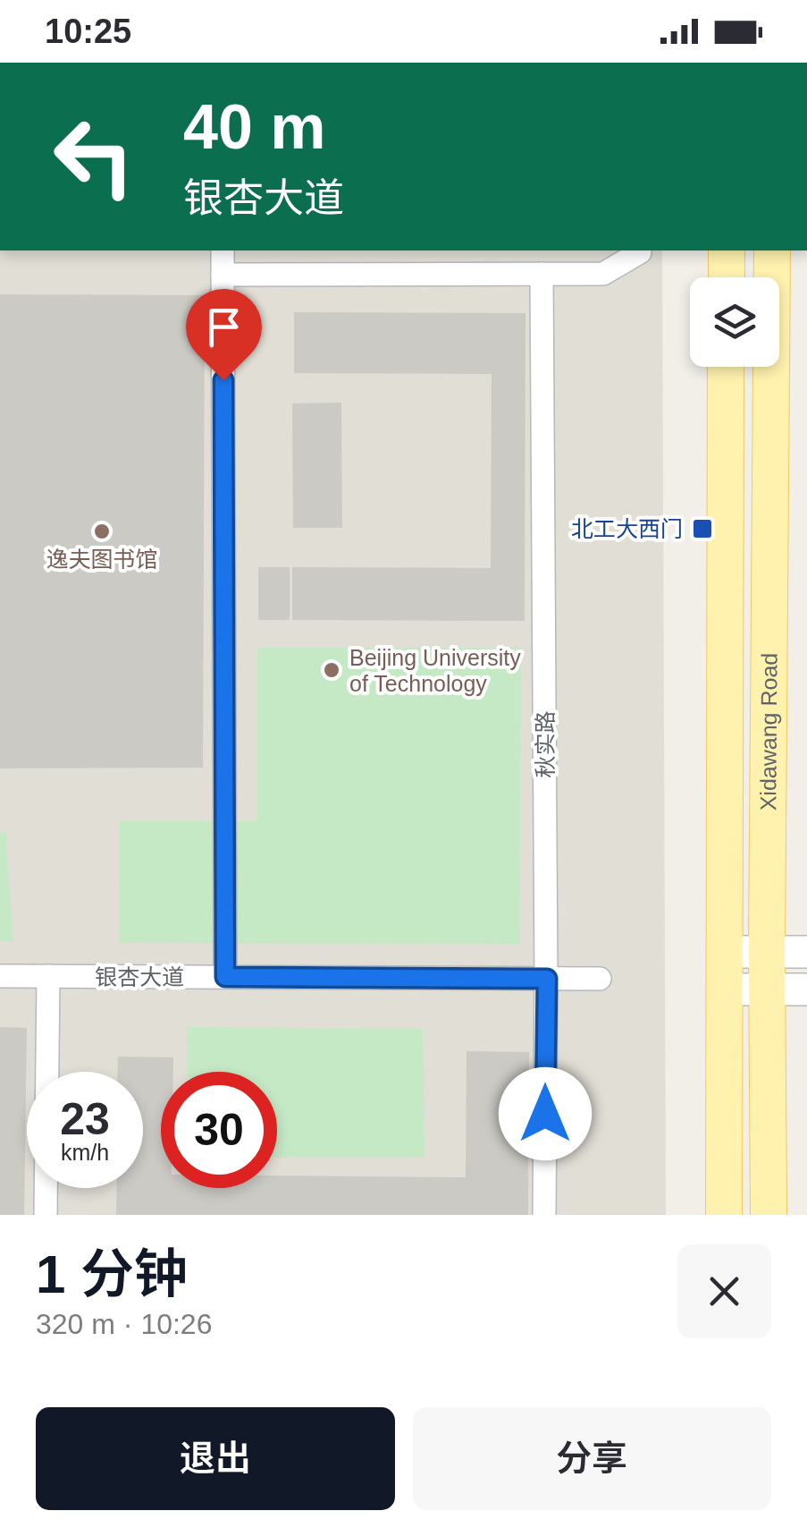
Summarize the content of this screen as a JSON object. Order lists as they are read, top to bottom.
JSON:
{
  "streets": {
    "main road": ["Xidawang Road"],
    "street": ["秋实路", "银杏大道"]
  },
  "crossings": [
    ["秋实路", "银杏大道"]
  ],
  "places": {
    "transit": ["北工大西门"],
    "other": ["逸夫图书馆", "Beijing University of Technology"]
  },
  "page": {
    "status": "10:25",
    "turn": ["40 m", "银杏大道"],
    "speed": "23 km/h",
    "limit": "30",
    "heading": ["1 分钟", "320 m · 10:26"],
    "buttons": ["退出", "分享"]
  }
}
